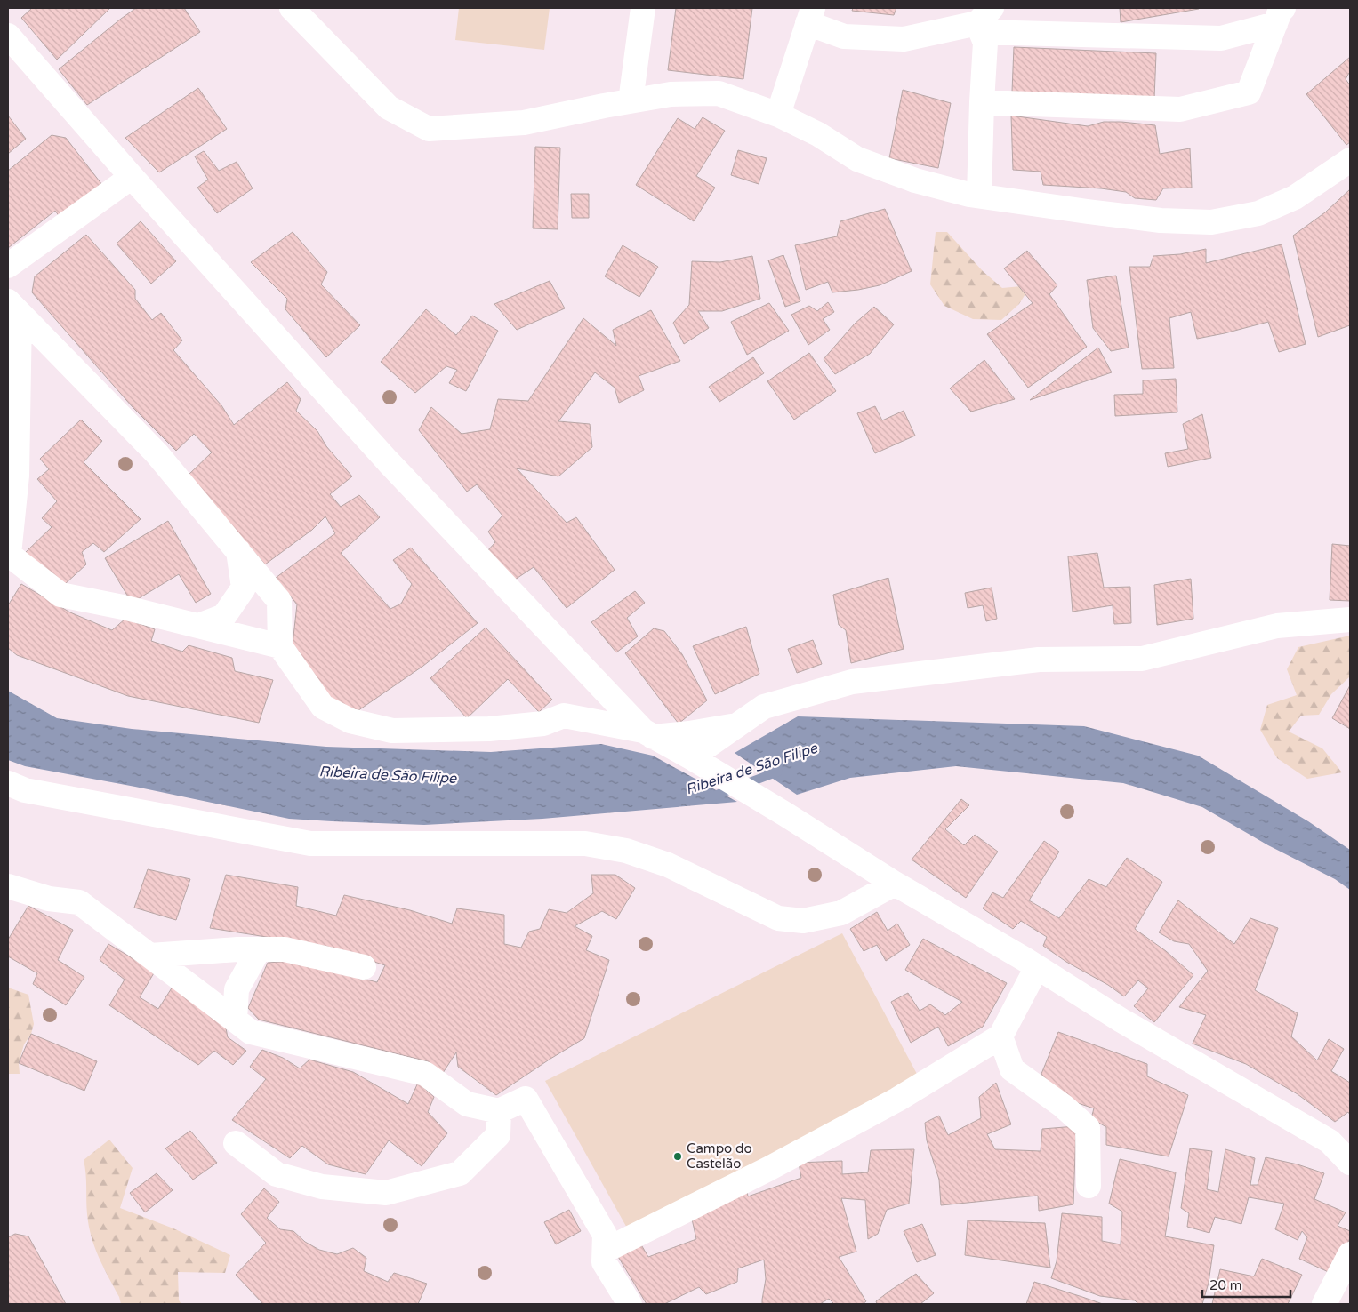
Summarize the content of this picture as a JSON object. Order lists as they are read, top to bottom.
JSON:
{
  "water": ["Ribeira de São Filipe"],
  "places": ["Campo do Castelão"],
  "scale_bar": "20 m"
}
